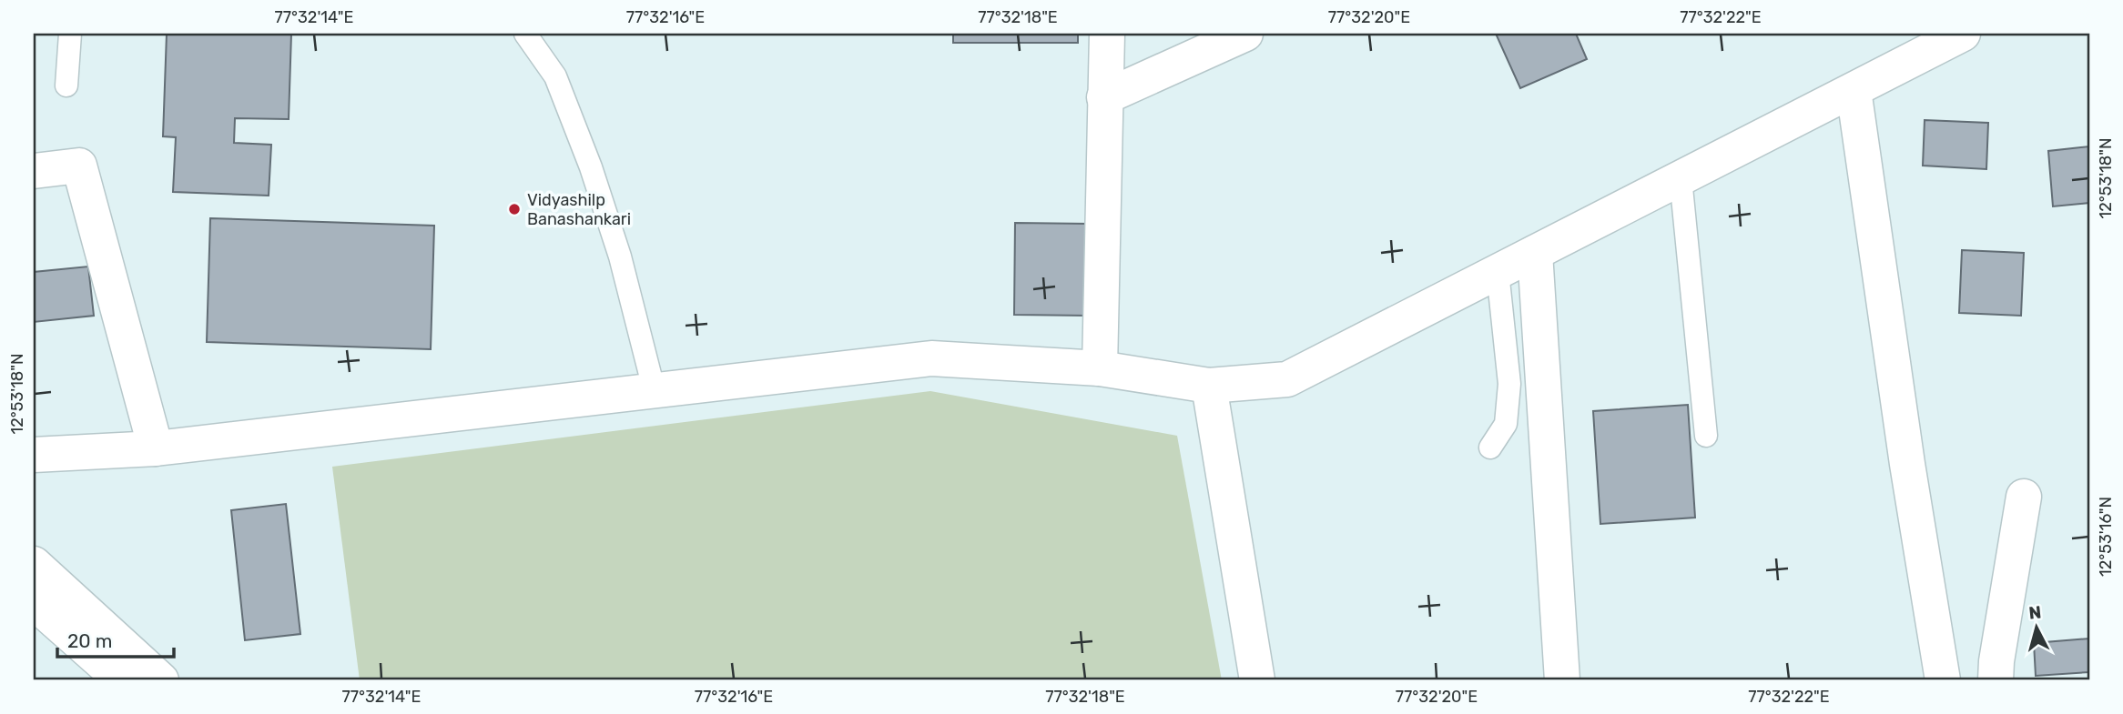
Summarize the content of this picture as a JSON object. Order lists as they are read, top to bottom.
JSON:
{
  "places": ["Vidyashilp Banashankari"],
  "scale_bar": "20 m",
  "north": "top",
  "coordinates": [
    "77°32'14\"E",
    "77°32'16\"E",
    "77°32'18\"E",
    "77°32'20\"E",
    "77°32'22\"E",
    "12°53'18\"N",
    "12°53'16\"N"
  ]
}
